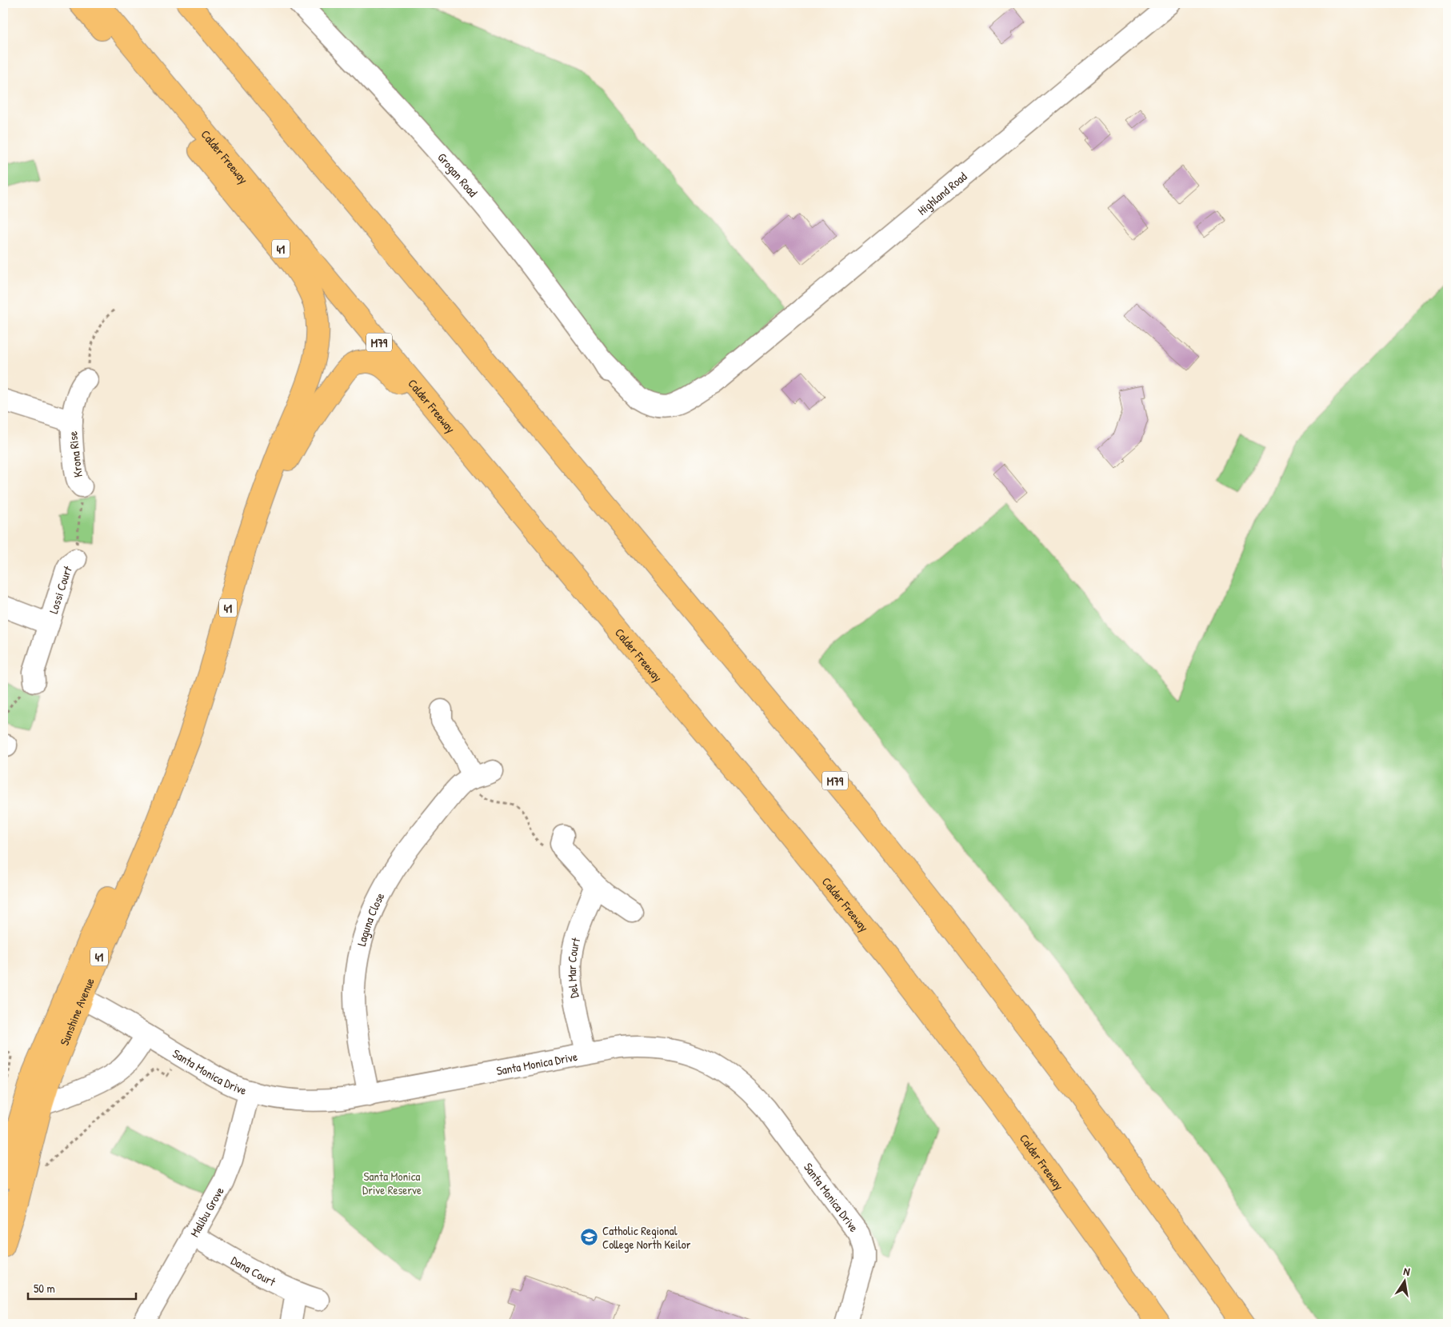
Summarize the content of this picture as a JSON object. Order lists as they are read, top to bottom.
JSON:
{
  "streets": {
    "main road": [
      "Calder Freeway",
      "41",
      "M79",
      "Sunshine Avenue"
    ],
    "street": [
      "Grogan Road",
      "Highland Road",
      "Krona Rise",
      "Lossi Court",
      "Laguna Close",
      "Del Mar Court",
      "Santa Monica Drive",
      "Malibu Grove",
      "Dana Court"
    ]
  },
  "crossings": [
    ["Calder Freeway", "41"],
    ["Grogan Road", "Highland Road"],
    ["41", "Sunshine Avenue"],
    ["Laguna Close", "Santa Monica Drive"],
    ["Del Mar Court", "Santa Monica Drive"],
    ["Sunshine Avenue", "Santa Monica Drive"],
    ["Santa Monica Drive", "Malibu Grove"],
    ["Malibu Grove", "Dana Court"]
  ],
  "parks": ["Santa Monica Drive Reserve"],
  "places": {
    "school or university": ["Catholic Regional College North Keilor"]
  },
  "scale_bar": "50 m",
  "north": "top"
}
